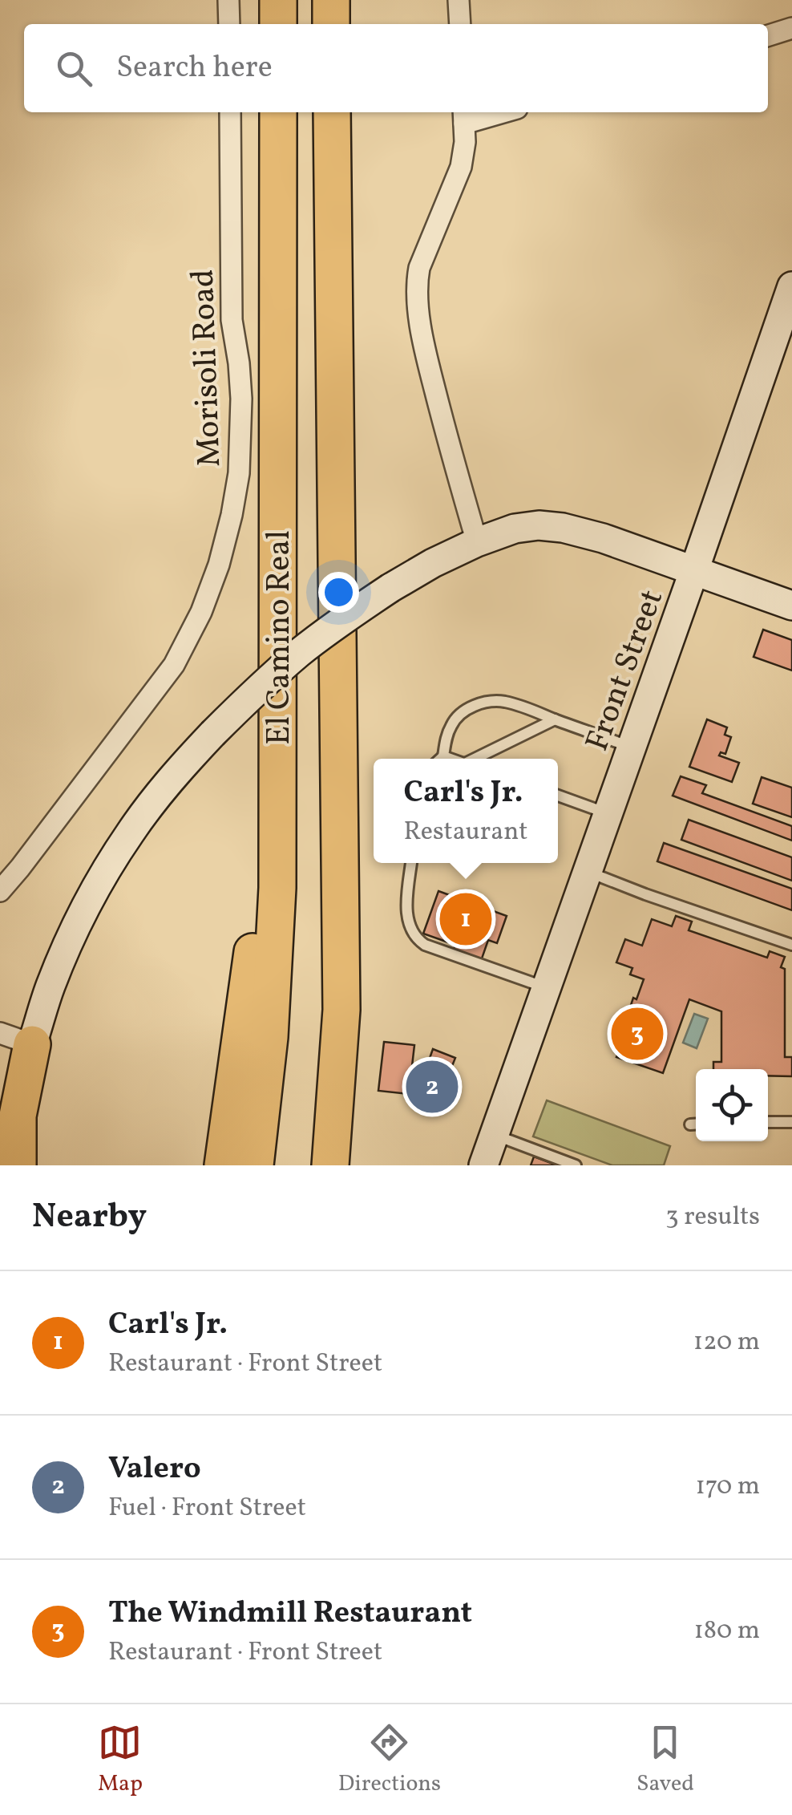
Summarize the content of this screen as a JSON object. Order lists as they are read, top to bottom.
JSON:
{
  "streets": {
    "highway": ["El Camino Real"],
    "main road": ["Front Street"],
    "street": ["Morisoli Road"]
  },
  "page": {
    "search": "Search here",
    "popup": ["Carl's Jr.", "Restaurant"],
    "pins": ["1", "3", "2"],
    "heading": ["Nearby", "3 results"],
    "list": [
      {
        "mark": "1",
        "name": "Carl's Jr.",
        "note": "Restaurant · Front Street",
        "value": "120 m"
      },
      {
        "mark": "2",
        "name": "Valero",
        "note": "Fuel · Front Street",
        "value": "170 m"
      },
      {
        "mark": "3",
        "name": "The Windmill Restaurant",
        "note": "Restaurant · Front Street",
        "value": "180 m"
      }
    ],
    "nav": ["Map", "Directions", "Saved"]
  }
}
